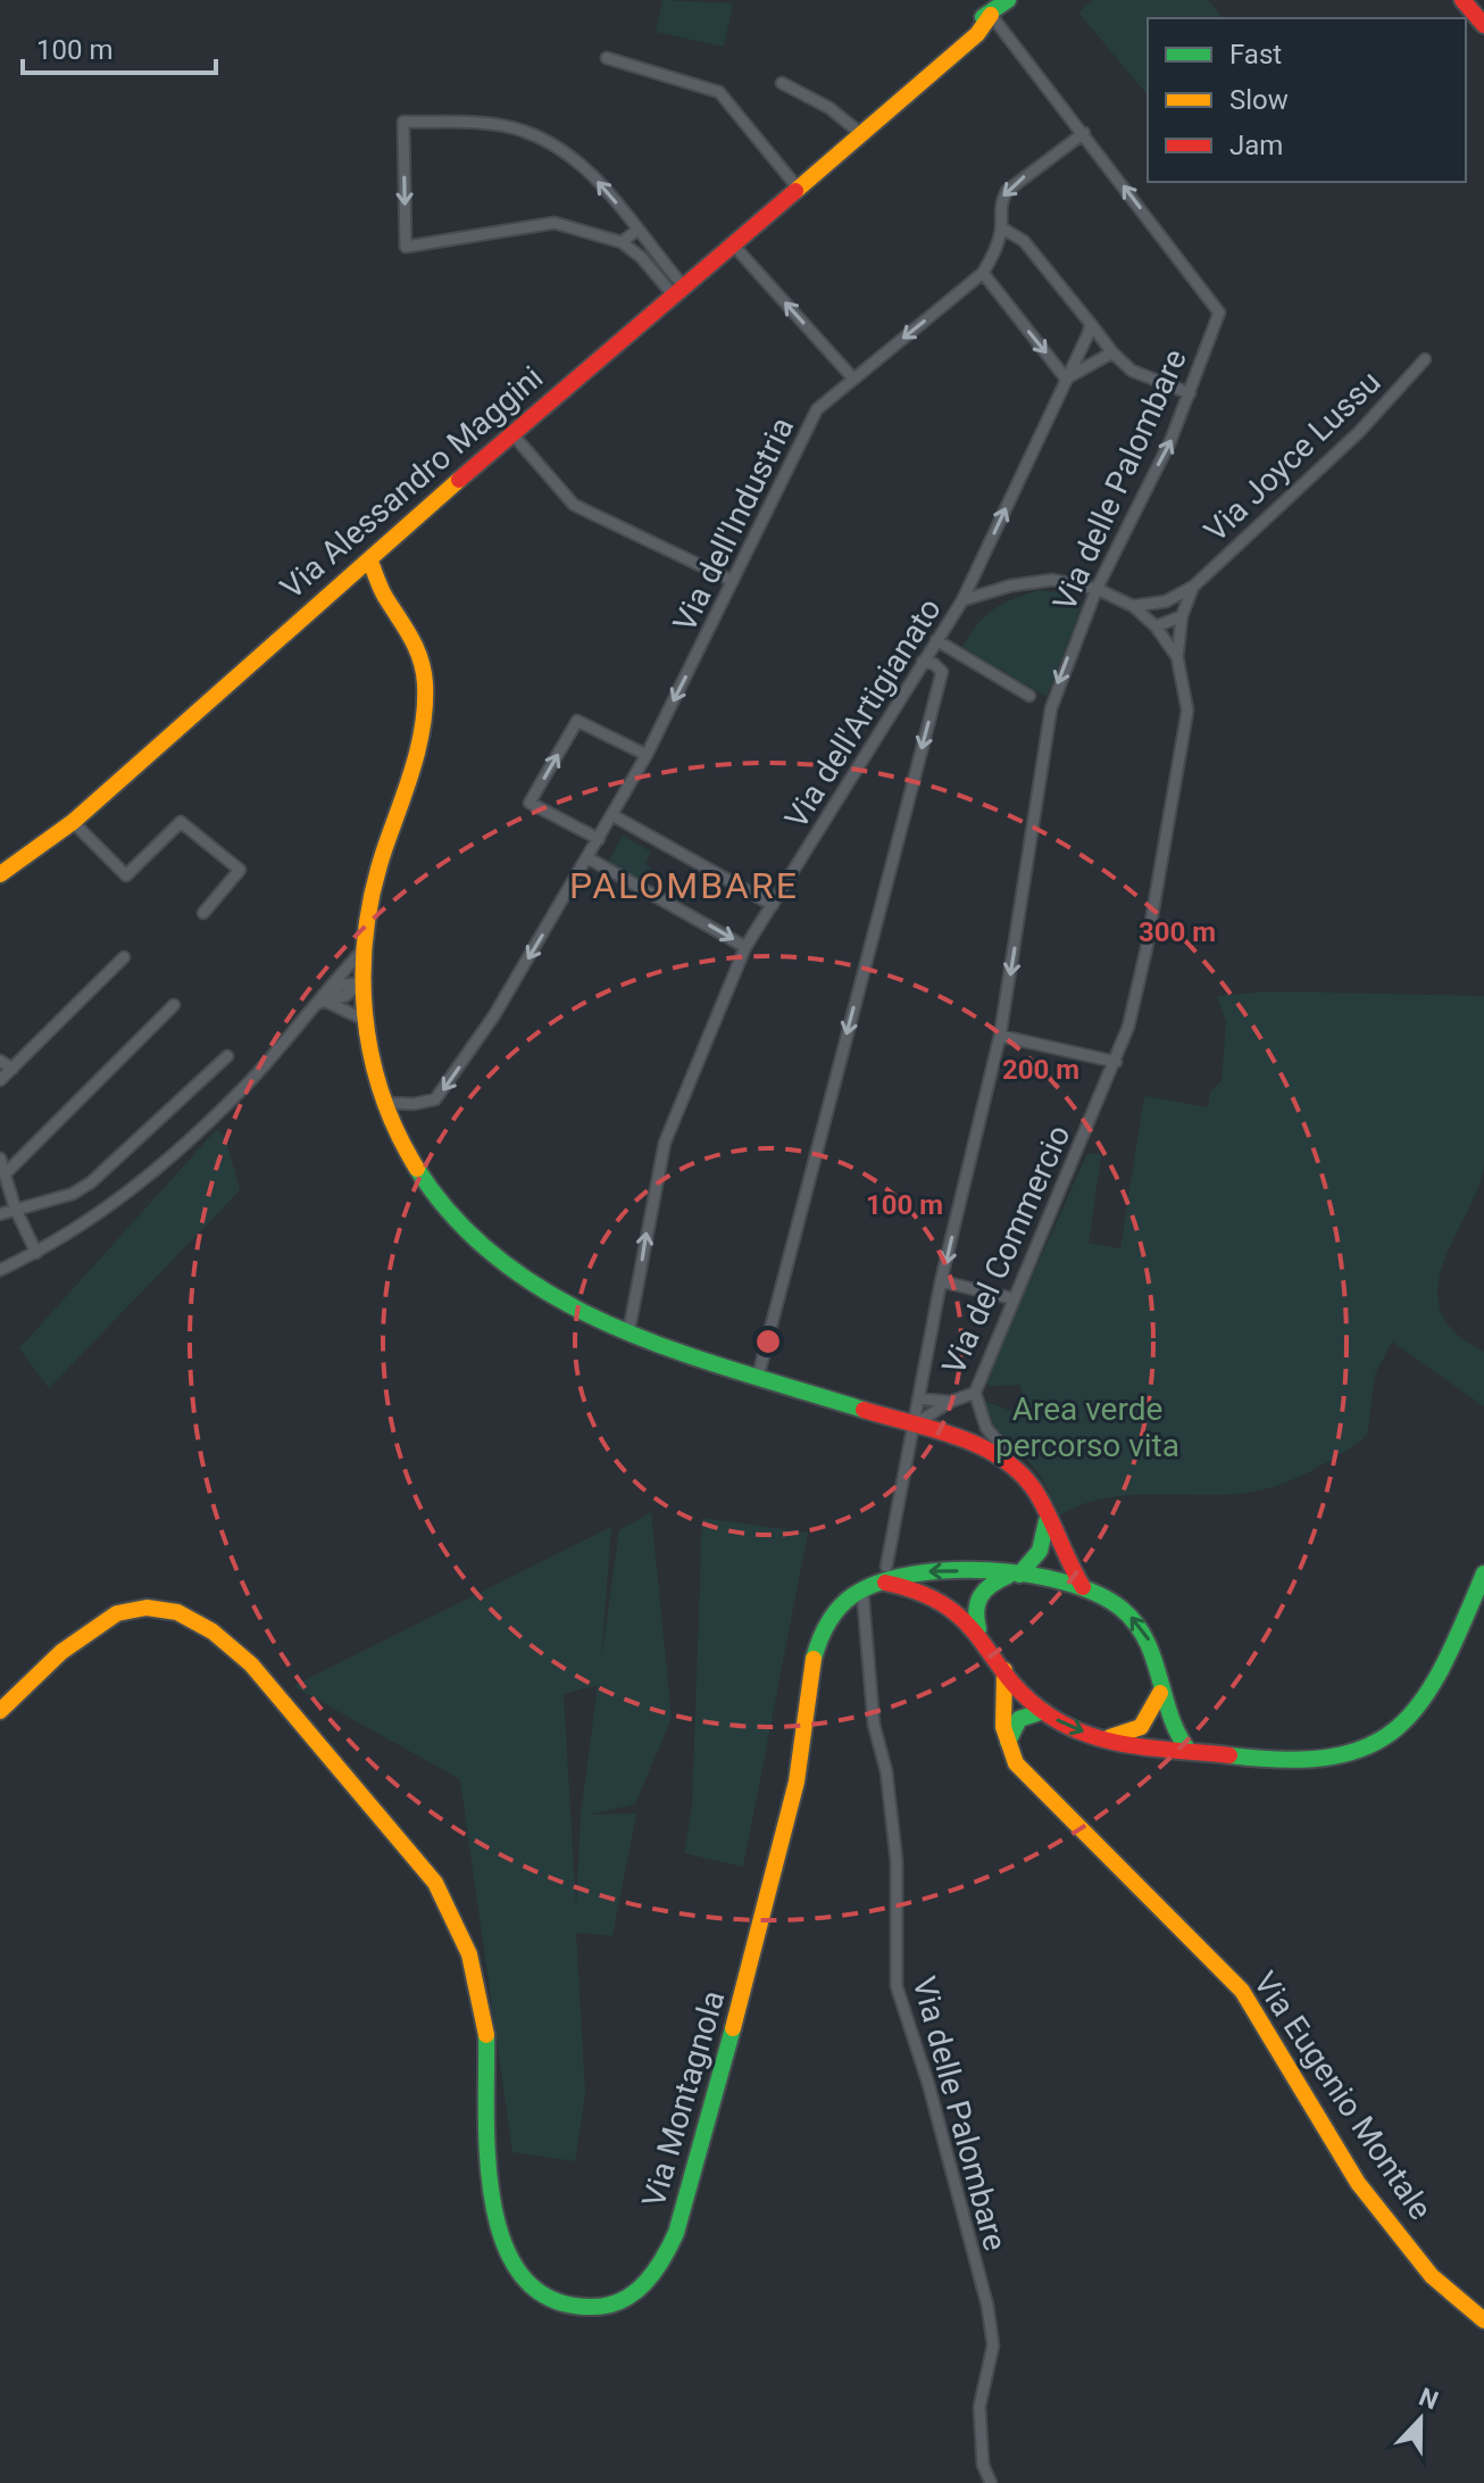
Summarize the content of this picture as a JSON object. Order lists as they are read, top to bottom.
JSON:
{
  "streets": {
    "main road": ["Via Alessandro Maggini", "Via Eugenio Montale", "Via Montagnola"],
    "street": [
      "Via Joyce Lussu",
      "Via delle Palombare",
      "Via dell'Industria",
      "Via dell'Artigianato",
      "Via del Commercio"
    ]
  },
  "crossings": [
    ["Via Joyce Lussu", "Via del Commercio"],
    ["Via delle Palombare", "Via Alessandro Maggini"],
    ["Via delle Palombare", "Via del Commercio"],
    ["Via delle Palombare", "Via Montagnola"],
    ["Via dell'Artigianato", "Via del Commercio"],
    ["Via Eugenio Montale", "Via Montagnola"]
  ],
  "one_way": ["Via dell'Industria", "Via dell'Artigianato"],
  "districts": ["PALOMBARE"],
  "parks": ["Area verde percorso vita"],
  "legend": ["Fast", "Slow", "Jam"],
  "scale_bar": "100 m",
  "north": "top",
  "rings": ["300 m", "200 m", "100 m"]
}
